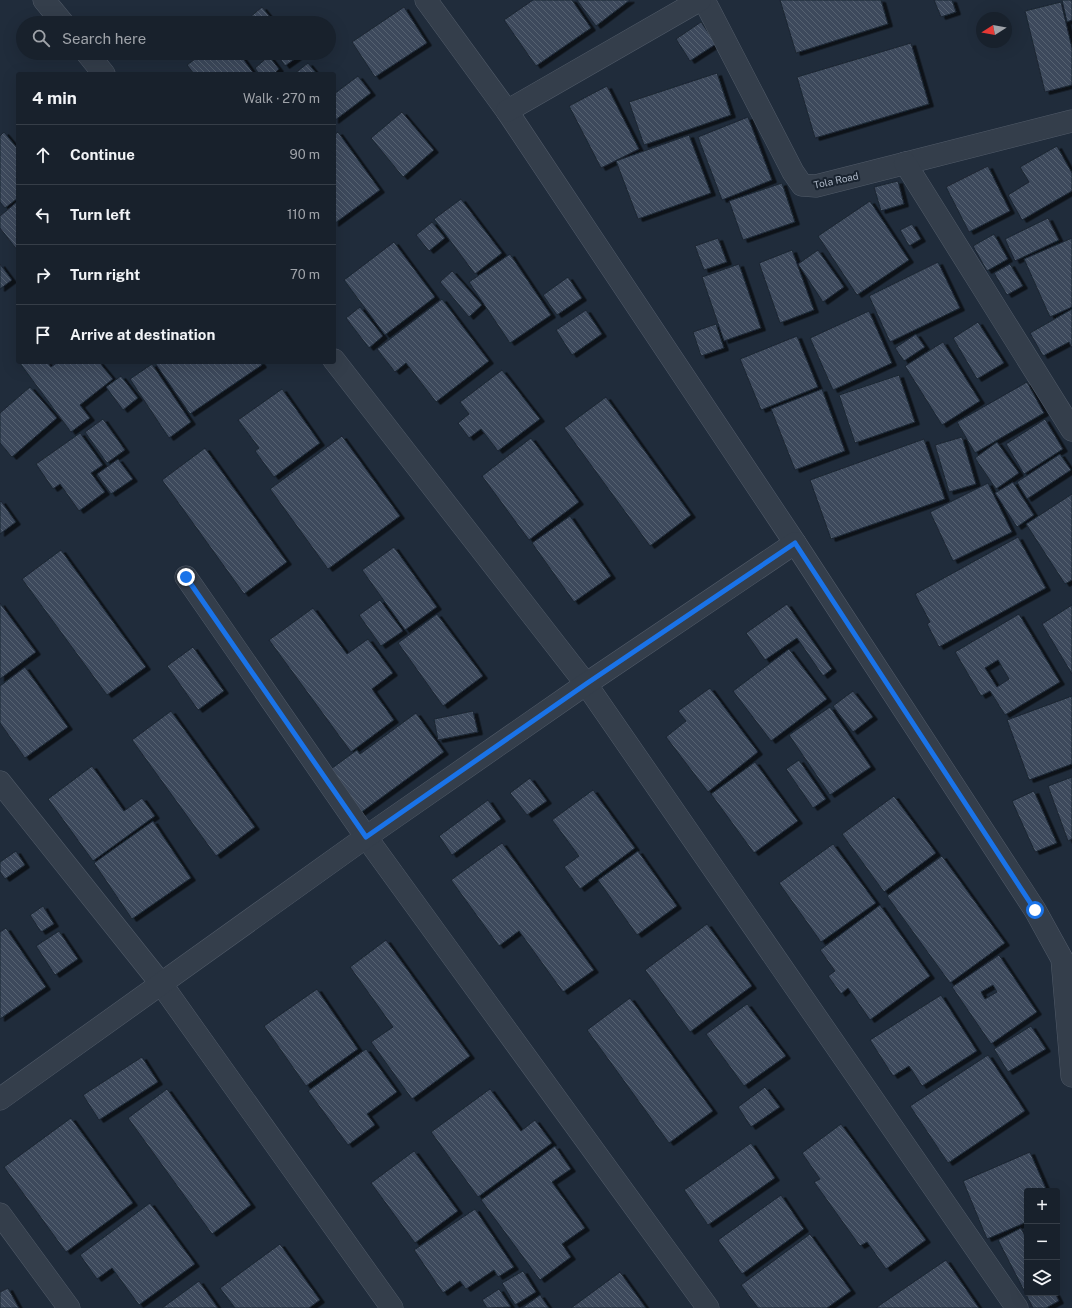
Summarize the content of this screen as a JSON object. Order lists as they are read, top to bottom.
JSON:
{
  "streets": {
    "street": ["Tola Road"]
  },
  "north": "left",
  "page": {
    "search": "Search here",
    "heading": ["4 min", "Walk · 270 m"],
    "list": [
      ["Continue", "90 m"],
      ["Turn left", "110 m"],
      ["Turn right", "70 m"],
      "Arrive at destination"
    ],
    "map_buttons": ["+", "−"]
  }
}
